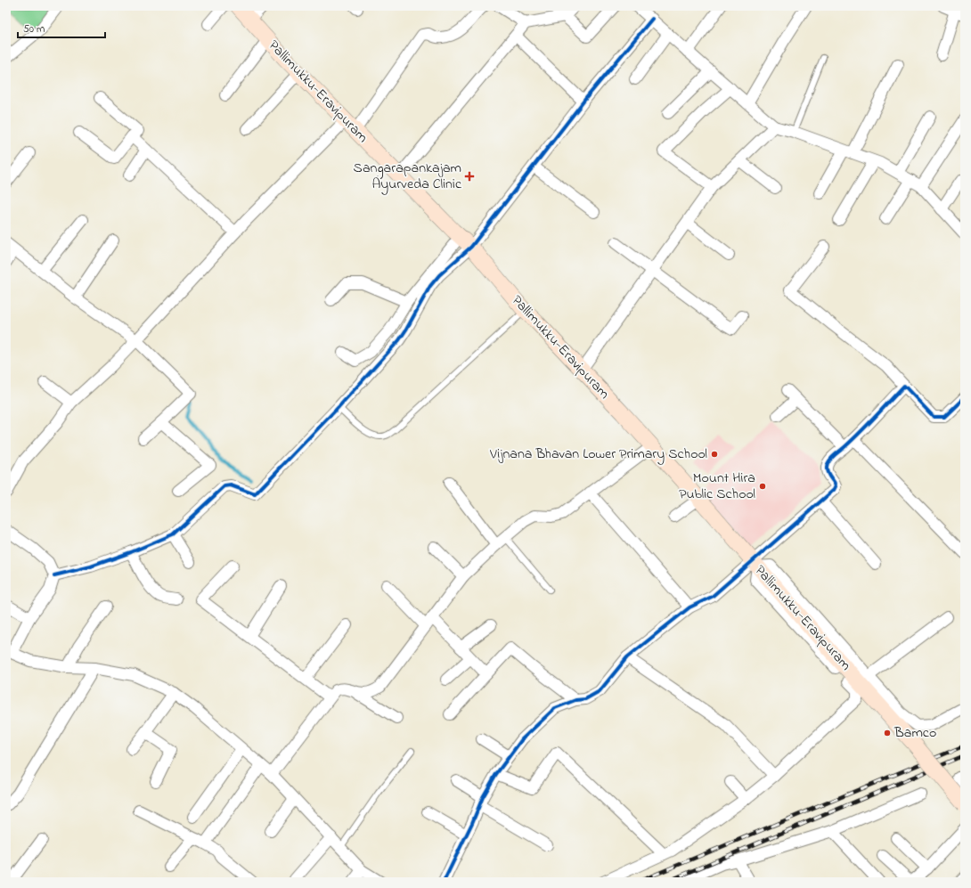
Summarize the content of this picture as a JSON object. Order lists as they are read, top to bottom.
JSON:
{
  "streets": {
    "main road": ["Pallimukku-Eravipuram"]
  },
  "places": {
    "health": ["Sangarapankajam Ayurveda Clinic"],
    "other": ["Vijnana Bhavan Lower Primary School", "Mount Hira Public School", "Bamco"]
  },
  "scale_bar": "50 m"
}
